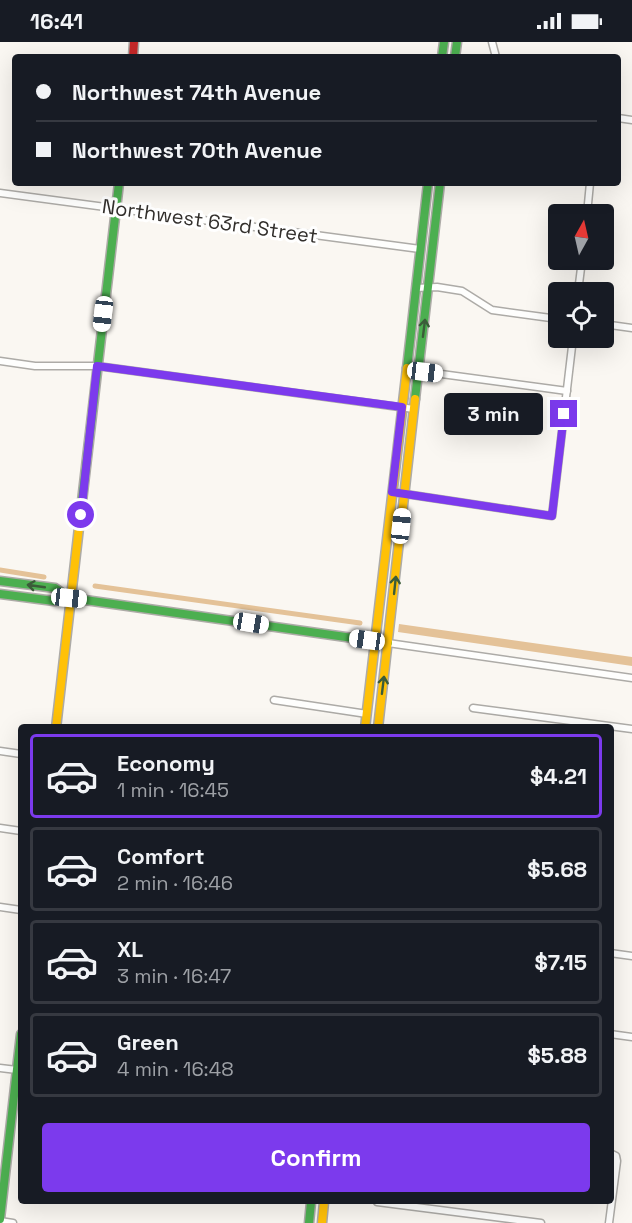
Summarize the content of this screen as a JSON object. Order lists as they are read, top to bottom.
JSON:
{
  "streets": {
    "street": ["Northwest 63rd Street"]
  },
  "north": "top",
  "page": {
    "status": "16:41",
    "banner": ["Northwest 74th Avenue", "Northwest 70th Avenue"],
    "bubble": "3 min",
    "list": [
      {
        "name": "Economy",
        "note": "1 min · 16:45",
        "value": "$4.21"
      },
      {
        "name": "Comfort",
        "note": "2 min · 16:46",
        "value": "$5.68"
      },
      {
        "name": "XL",
        "note": "3 min · 16:47",
        "value": "$7.15"
      },
      {
        "name": "Green",
        "note": "4 min · 16:48",
        "value": "$5.88"
      }
    ],
    "buttons": "Confirm"
  }
}
